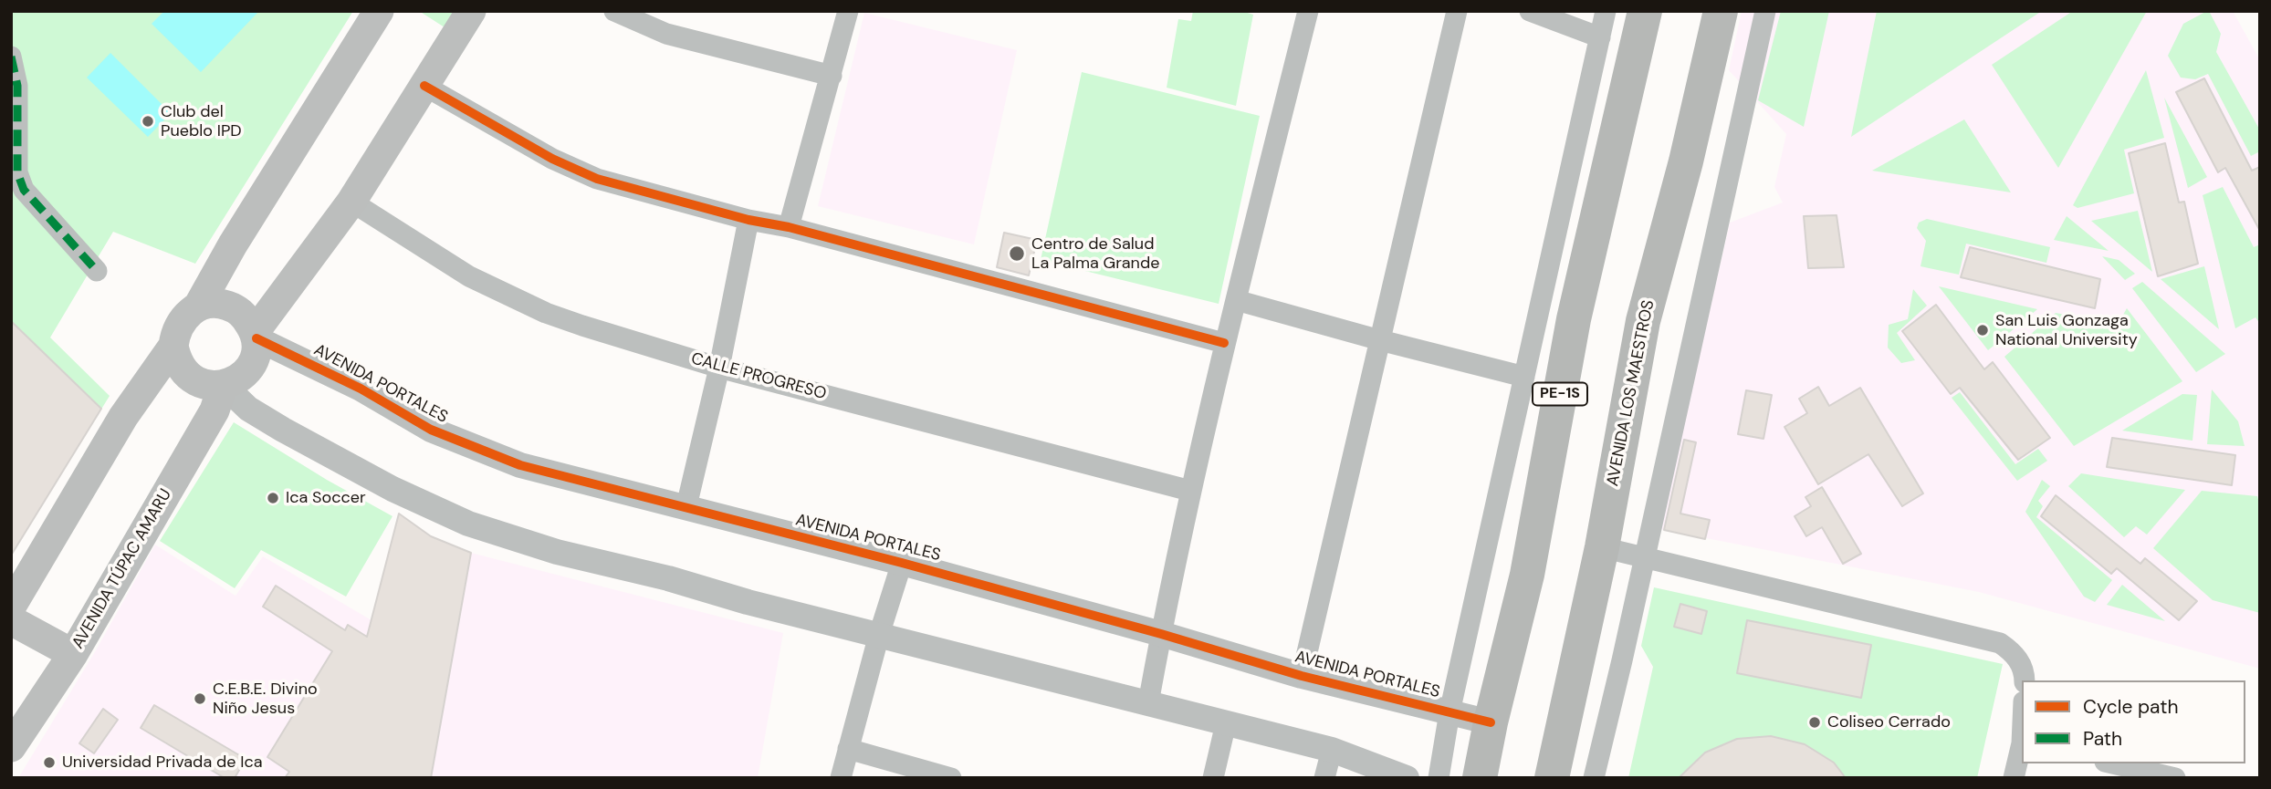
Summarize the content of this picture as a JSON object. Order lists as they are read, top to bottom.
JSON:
{
  "streets": {
    "highway": ["AVENIDA LOS MAESTROS", "PE-1S"],
    "main road": ["AVENIDA TÚPAC AMARU"],
    "street": ["CALLE PROGRESO", "AVENIDA PORTALES"]
  },
  "crossings": [
    ["AVENIDA PORTALES", "PE-1S"],
    ["AVENIDA PORTALES", "AVENIDA TÚPAC AMARU"]
  ],
  "places": [
    "Club del Pueblo IPD",
    "Centro de Salud La Palma Grande",
    "San Luis Gonzaga National University",
    "Ica Soccer",
    "C.E.B.E. Divino Niño Jesus",
    "Coliseo Cerrado",
    "Universidad Privada de Ica"
  ],
  "legend": ["Cycle path", "Path"]
}
